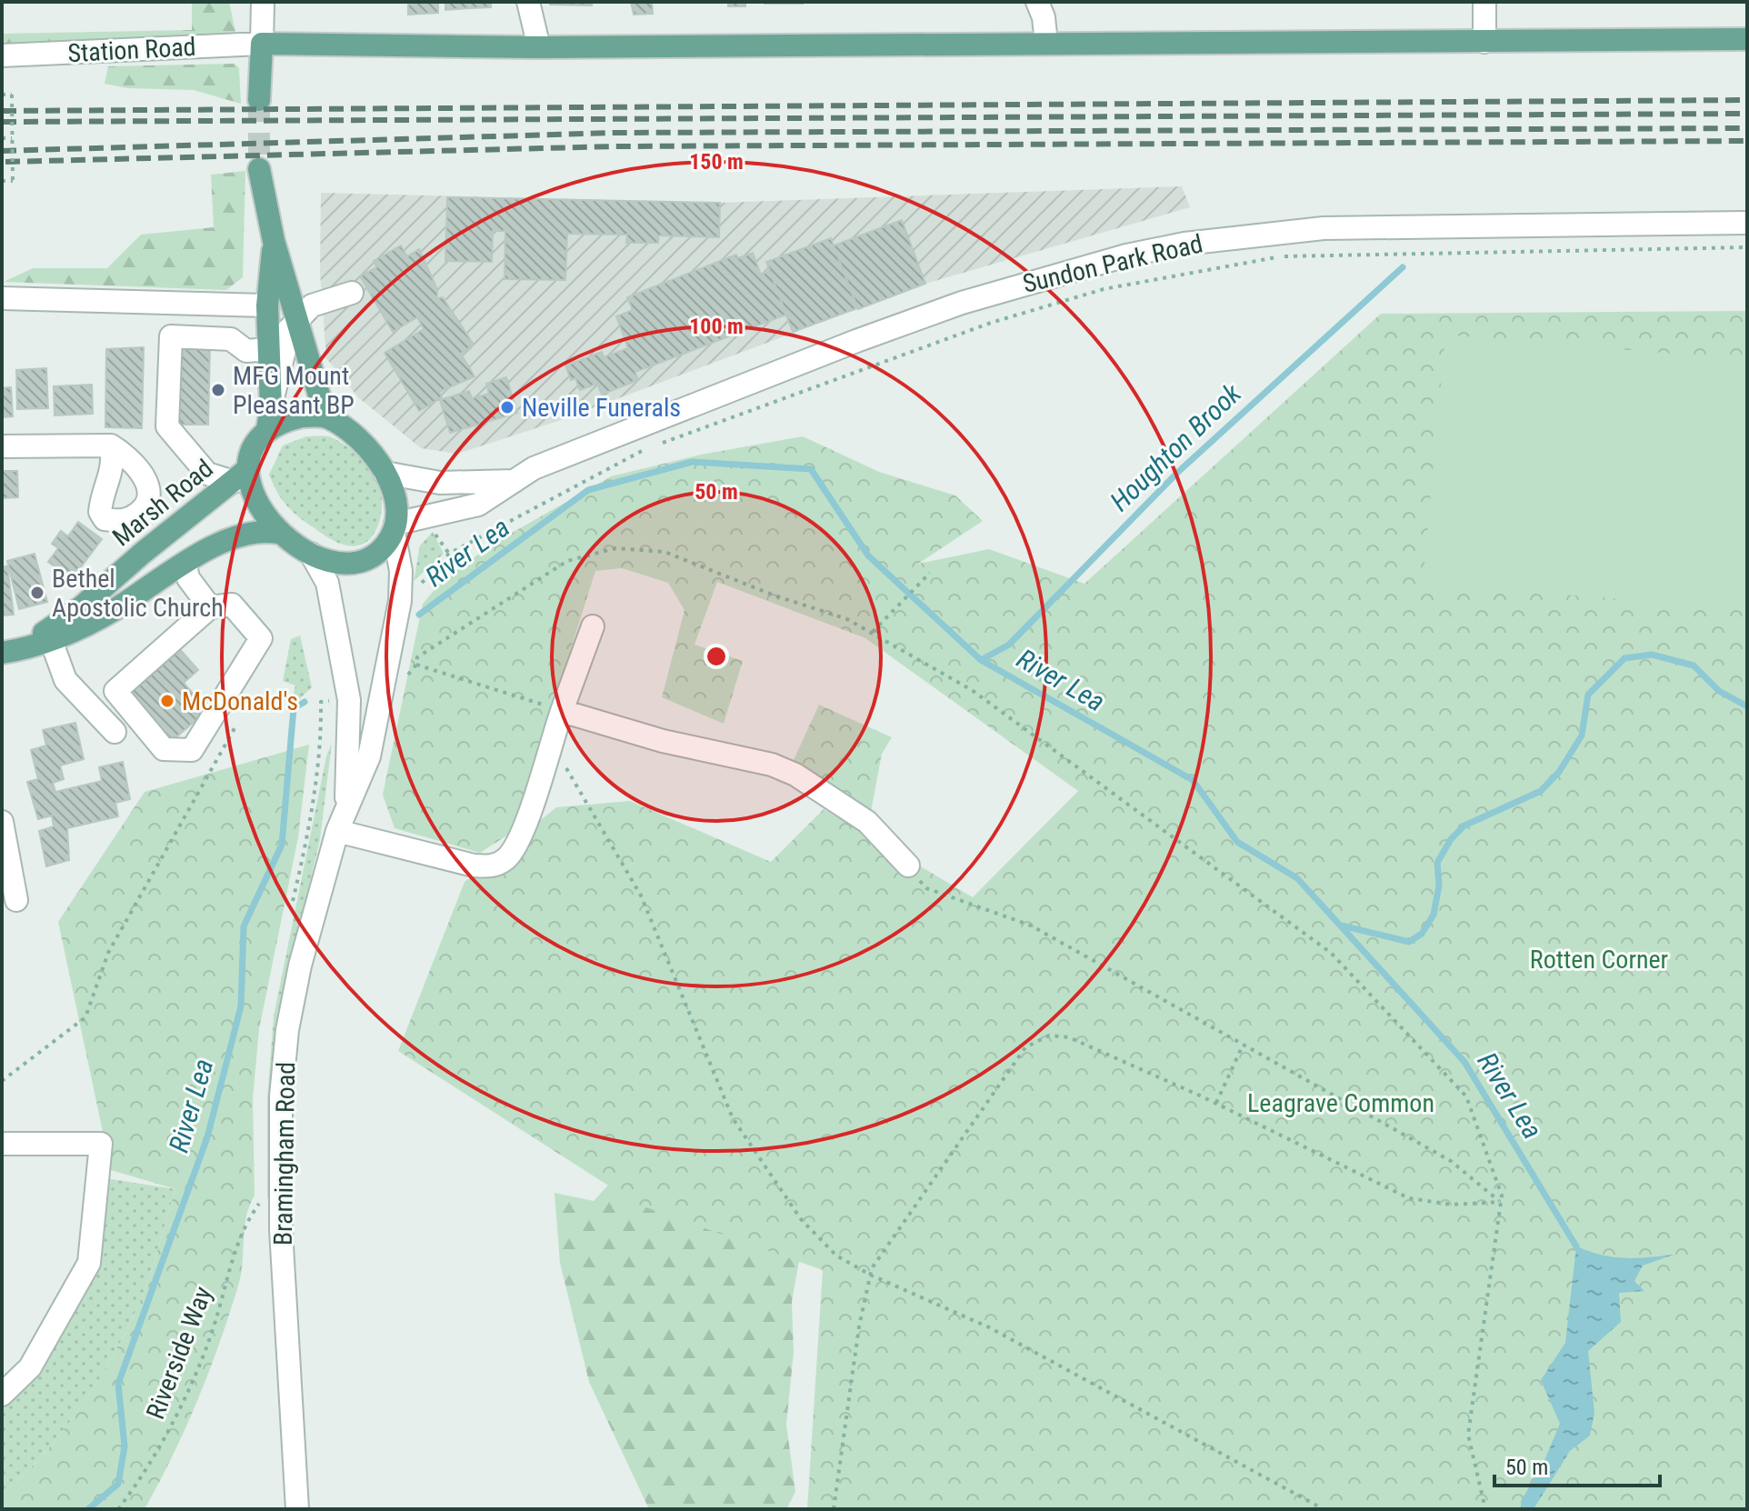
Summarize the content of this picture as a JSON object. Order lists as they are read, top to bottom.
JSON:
{
  "streets": {
    "main road": ["Marsh Road"],
    "street": ["Station Road", "Sundon Park Road", "Bramingham Road"],
    "path": ["Riverside Way"]
  },
  "crossings": [
    ["Sundon Park Road", "Marsh Road"],
    ["Sundon Park Road", "Bramingham Road"],
    ["Marsh Road", "Bramingham Road"]
  ],
  "water": ["Houghton Brook", "River Lea"],
  "parks": ["Rotten Corner", "Leagrave Common"],
  "places": [
    "MFG Mount Pleasant BP",
    "Neville Funerals",
    "Bethel Apostolic Church",
    "McDonald's"
  ],
  "scale_bar": "50 m",
  "rings": ["150 m", "100 m", "50 m"]
}
